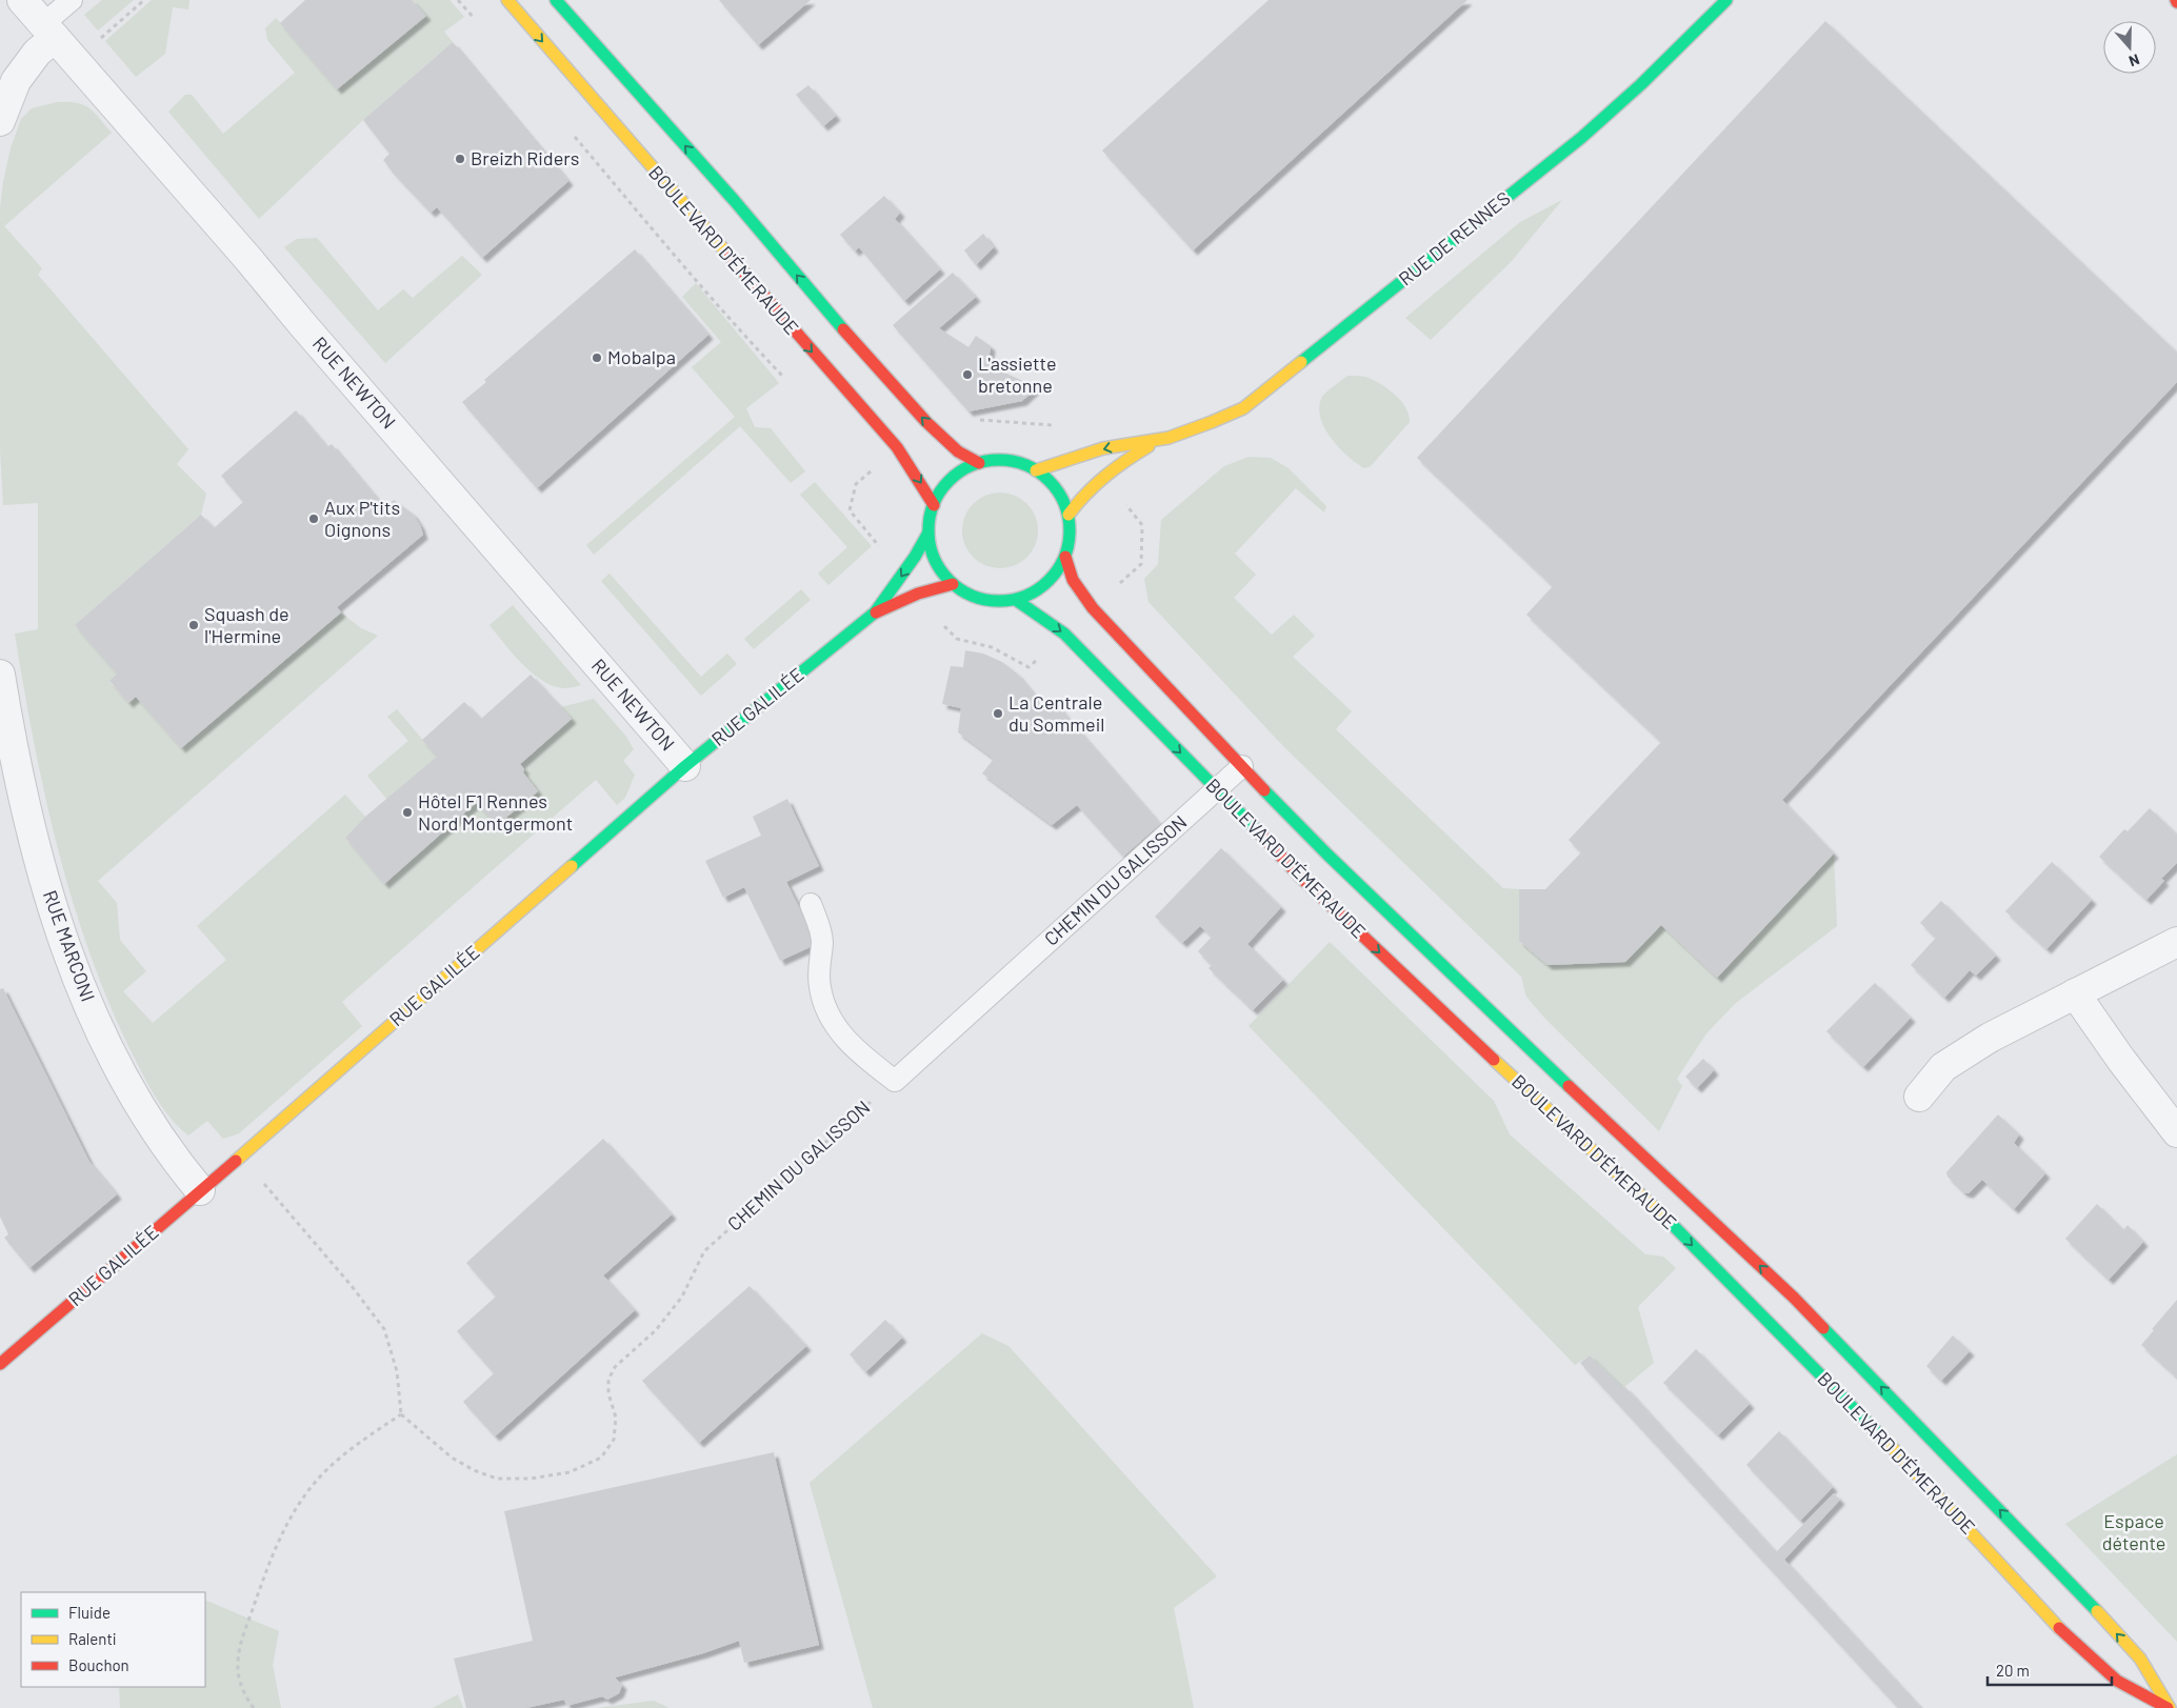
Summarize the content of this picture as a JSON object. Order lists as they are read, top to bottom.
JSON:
{
  "streets": {
    "main road": ["RUE DE RENNES", "BOULEVARD D'ÉMERAUDE", "RUE GALILÉE"],
    "street": ["RUE NEWTON", "RUE MARCONI"],
    "lane": ["CHEMIN DU GALISSON"]
  },
  "crossings": [
    ["RUE DE RENNES", "BOULEVARD D'ÉMERAUDE"],
    ["RUE DE RENNES", "RUE GALILÉE"],
    ["BOULEVARD D'ÉMERAUDE", "RUE GALILÉE"],
    ["BOULEVARD D'ÉMERAUDE", "CHEMIN DU GALISSON"],
    ["RUE NEWTON", "RUE GALILÉE"],
    ["RUE GALILÉE", "RUE MARCONI"]
  ],
  "parks": ["Espace détente"],
  "places": [
    "Breizh Riders",
    "Mobalpa",
    "L'assiette bretonne",
    "Aux P'tits Oignons",
    "Squash de l'Hermine",
    "La Centrale du Sommeil",
    "Hôtel F1 Rennes Nord Montgermont"
  ],
  "legend": ["Fluide", "Ralenti", "Bouchon"],
  "scale_bar": "20 m",
  "north": "bottom"
}
